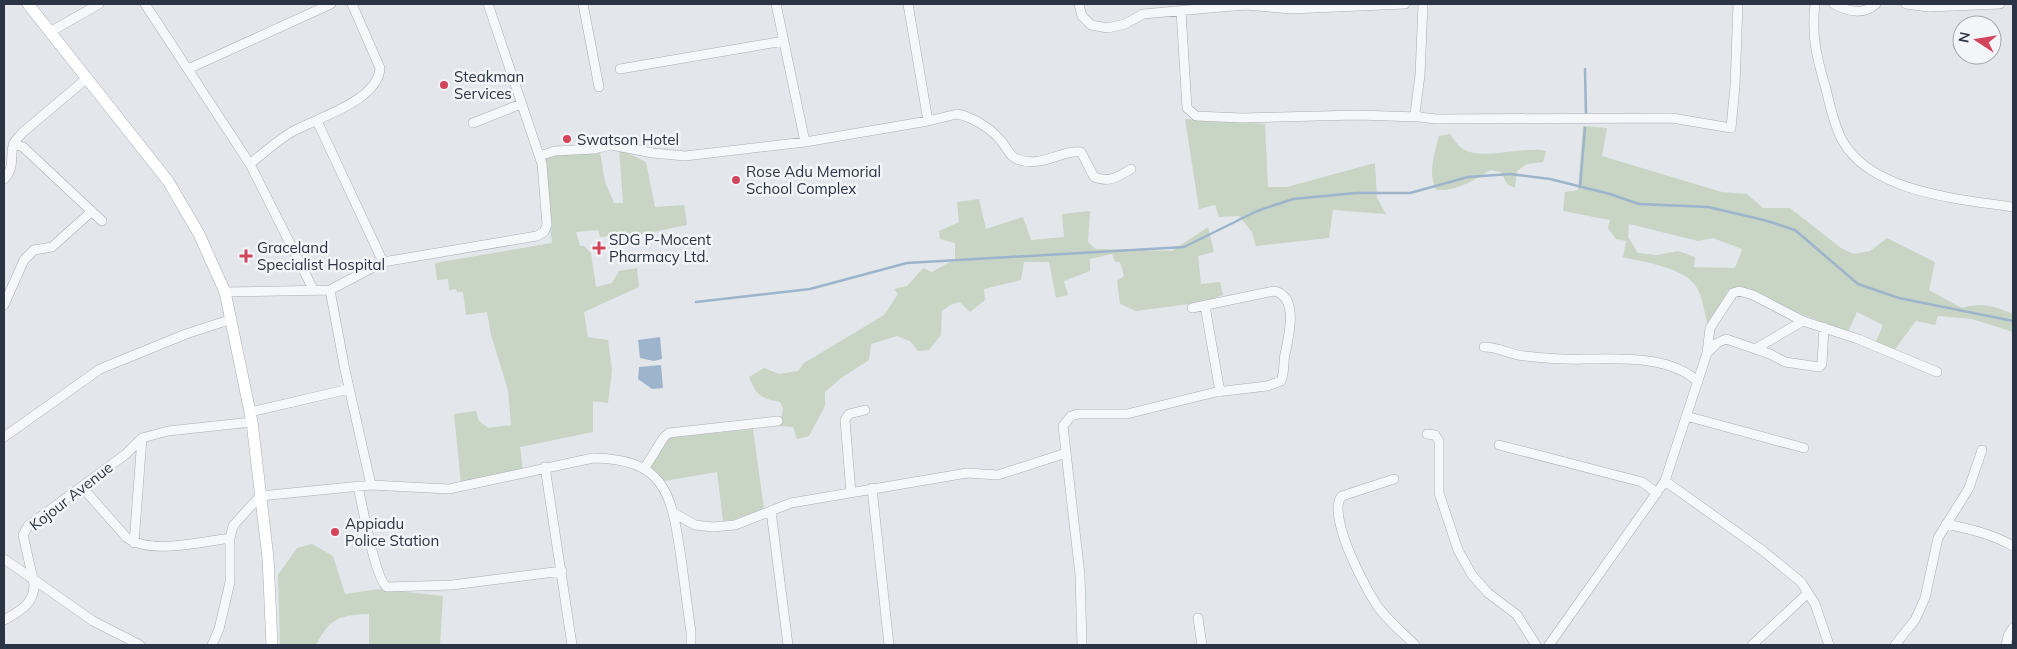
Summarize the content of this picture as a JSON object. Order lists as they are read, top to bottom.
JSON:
{
  "streets": {
    "street": ["Kojour Avenue"]
  },
  "places": {
    "other": [
      "Steakman Services",
      "Swatson Hotel",
      "Rose Adu Memorial School Complex",
      "Appiadu Police Station"
    ],
    "health": ["SDG P-Mocent Pharmacy Ltd.", "Graceland Specialist Hospital"]
  },
  "north": "left"
}
